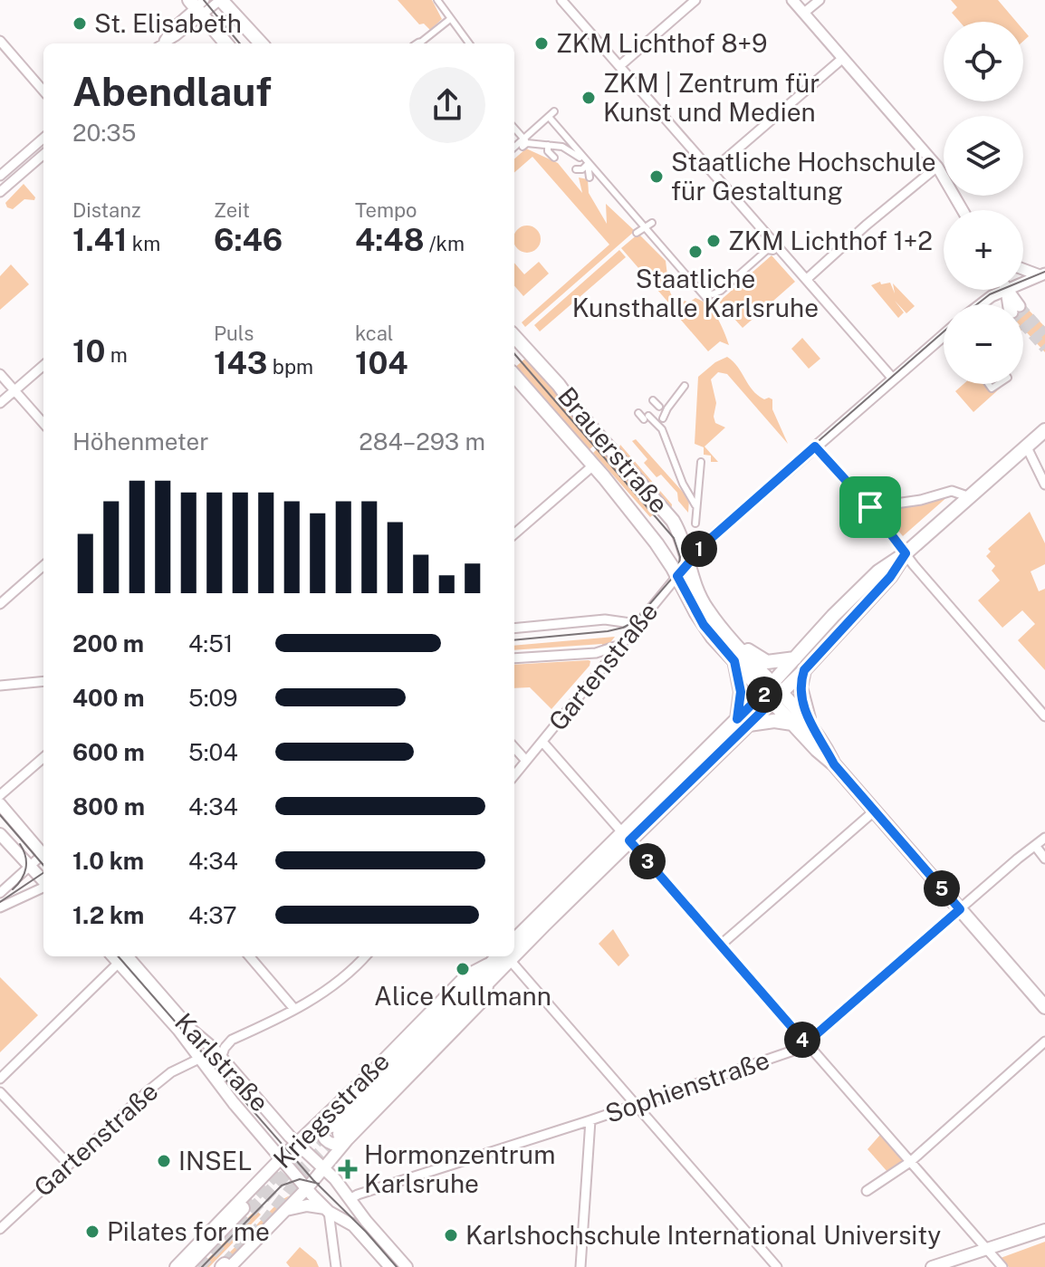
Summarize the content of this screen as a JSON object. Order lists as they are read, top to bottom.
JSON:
{
  "streets": {
    "main road": ["Brauerstraße", "Karlstraße", "Kriegsstraße"],
    "street": ["Gartenstraße", "Sophienstraße"]
  },
  "crossings": [
    ["Brauerstraße", "Gartenstraße"],
    ["Gartenstraße", "Karlstraße"],
    ["Karlstraße", "Sophienstraße"],
    ["Karlstraße", "Kriegsstraße"]
  ],
  "places": {
    "other": [
      "St. Elisabeth",
      "ZKM Lichthof 8+9",
      "ZKM | Zentrum für Kunst und Medien",
      "Staatliche Hochschule für Gestaltung",
      "ZKM Lichthof 1+2",
      "Staatliche Kunsthalle Karlsruhe",
      "Alice Kullmann",
      "INSEL",
      "Pilates for me",
      "Karlshochschule International University"
    ],
    "health": ["Hormonzentrum Karlsruhe"]
  },
  "page": {
    "map_buttons": ["+", "−"],
    "heading": ["Abendlauf", "20:35"],
    "stats": [
      ["Distanz", "1.41 km"],
      ["Zeit", "6:46"],
      ["Tempo", "4:48 /km"],
      ["10 m"],
      ["Puls", "143 bpm"],
      ["kcal", "104"]
    ],
    "chart": ["Höhenmeter", "284–293 m"],
    "pins": [
      "1",
      "2",
      "3",
      "5",
      "4"
    ],
    "list": [
      {
        "name": "200 m",
        "note": "4:51"
      },
      {
        "name": "400 m",
        "note": "5:09"
      },
      {
        "name": "600 m",
        "note": "5:04"
      },
      {
        "name": "800 m",
        "note": "4:34"
      },
      {
        "name": "1.0 km",
        "note": "4:34"
      },
      {
        "name": "1.2 km",
        "note": "4:37"
      }
    ]
  }
}
